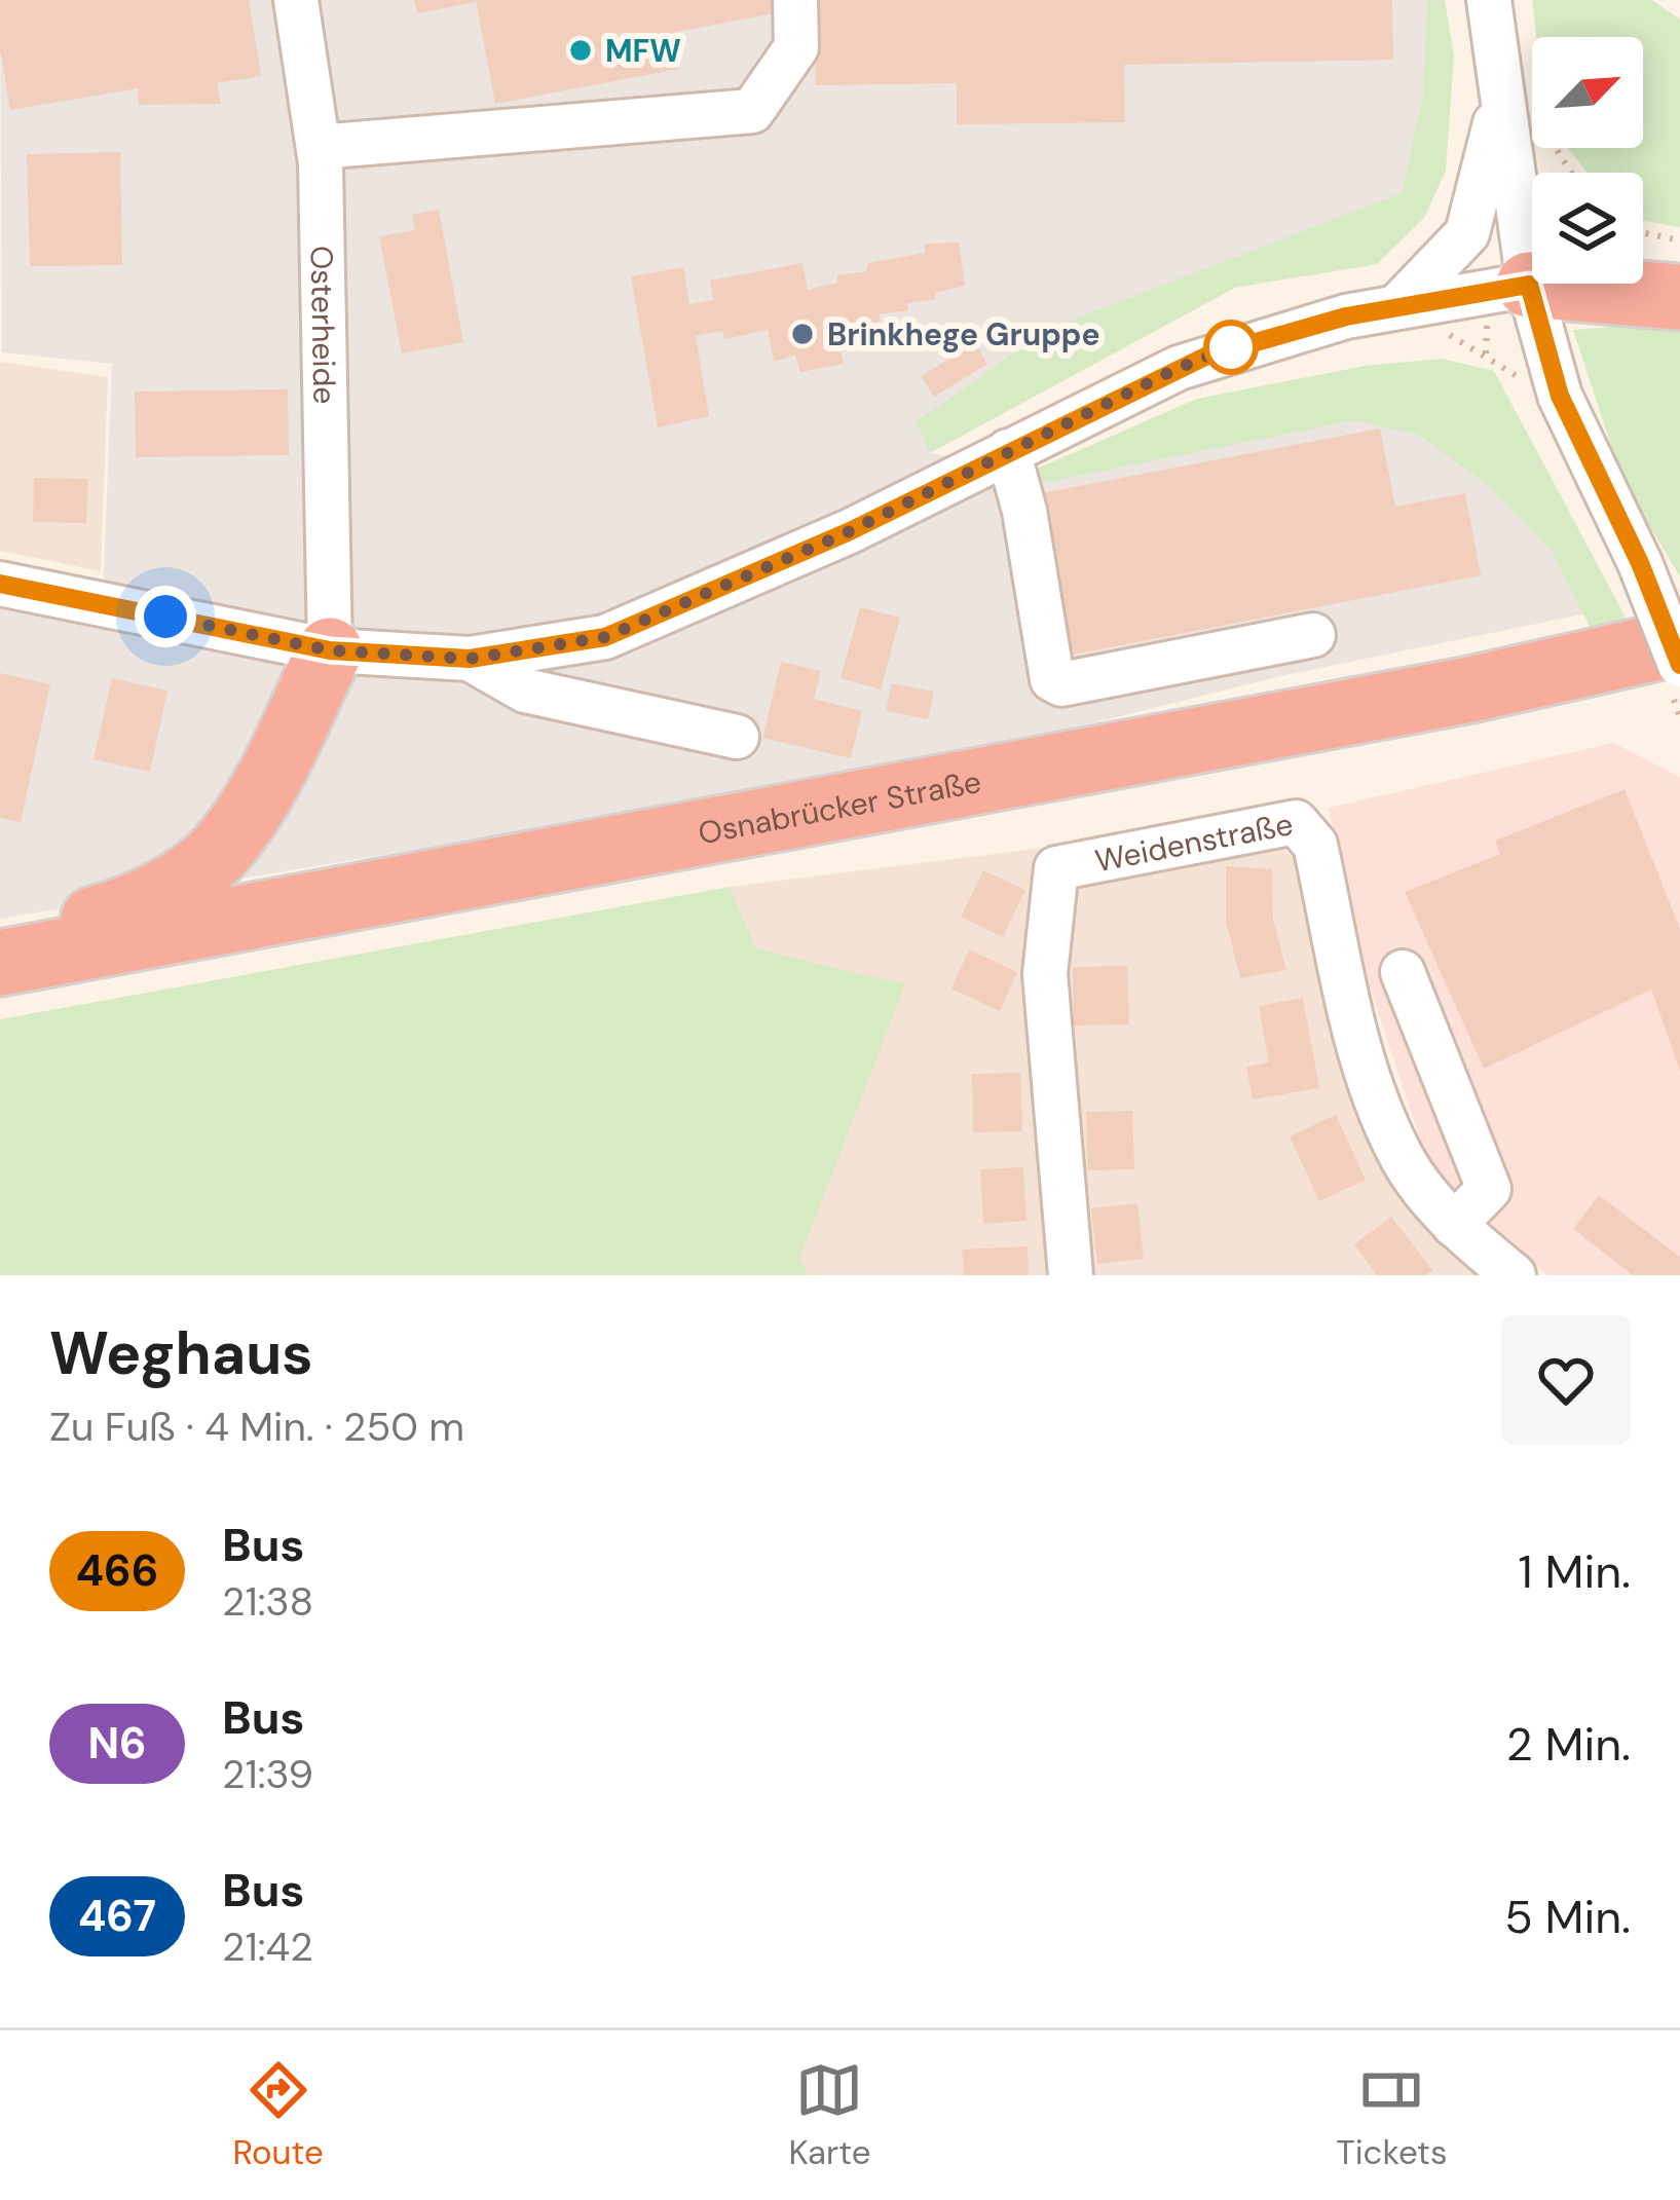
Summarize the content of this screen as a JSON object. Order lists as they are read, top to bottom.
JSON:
{
  "streets": {
    "highway": ["Osnabrücker Straße"],
    "street": ["Osterheide", "Weidenstraße"]
  },
  "places": ["MFW", "Brinkhege Gruppe"],
  "lines": ["bus line 466"],
  "north": "top right",
  "page": {
    "heading": ["Weghaus", "Zu Fuß · 4 Min. · 250 m"],
    "list": [
      {
        "mark": "466",
        "name": "Bus",
        "note": "21:38",
        "value": "1 Min."
      },
      {
        "mark": "N6",
        "name": "Bus",
        "note": "21:39",
        "value": "2 Min."
      },
      {
        "mark": "467",
        "name": "Bus",
        "note": "21:42",
        "value": "5 Min."
      }
    ],
    "tabs": ["Route", "Karte", "Tickets"]
  }
}
